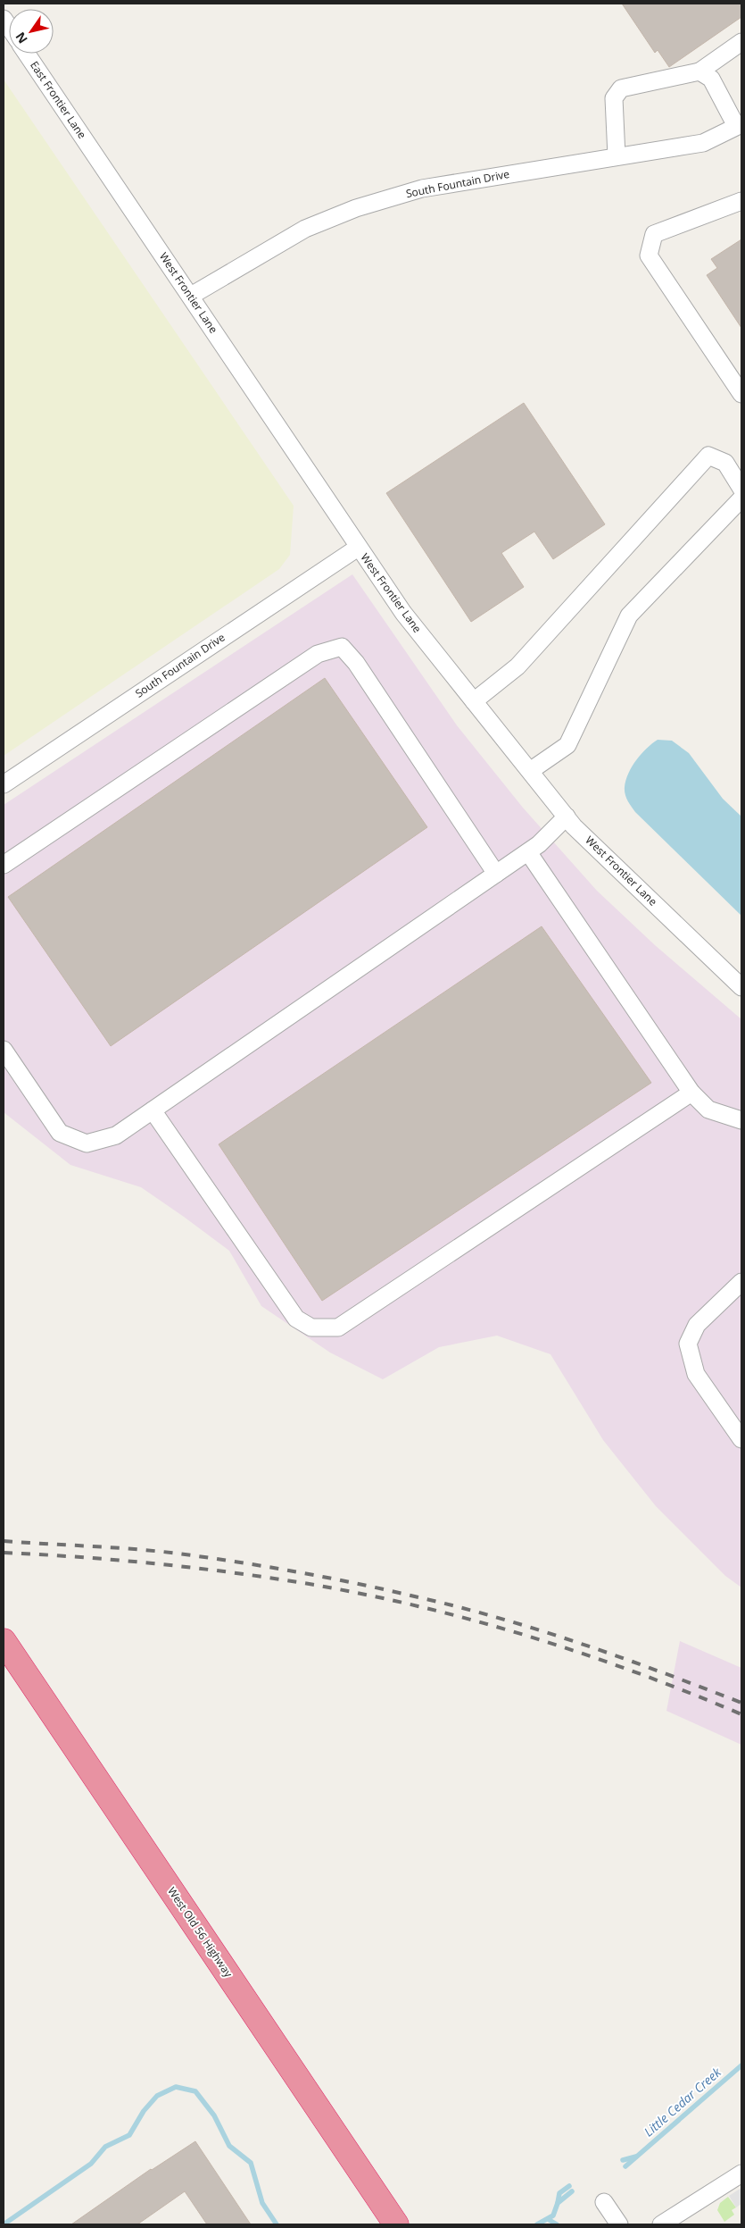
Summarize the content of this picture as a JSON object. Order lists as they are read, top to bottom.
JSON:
{
  "streets": {
    "highway": ["West Old 56 Highway"],
    "street": ["East Frontier Lane", "South Fountain Drive", "West Frontier Lane"]
  },
  "crossings": [
    ["East Frontier Lane", "West Frontier Lane"],
    ["South Fountain Drive", "West Frontier Lane"]
  ],
  "water": ["Little Cedar Creek"],
  "north": "bottom left"
}
